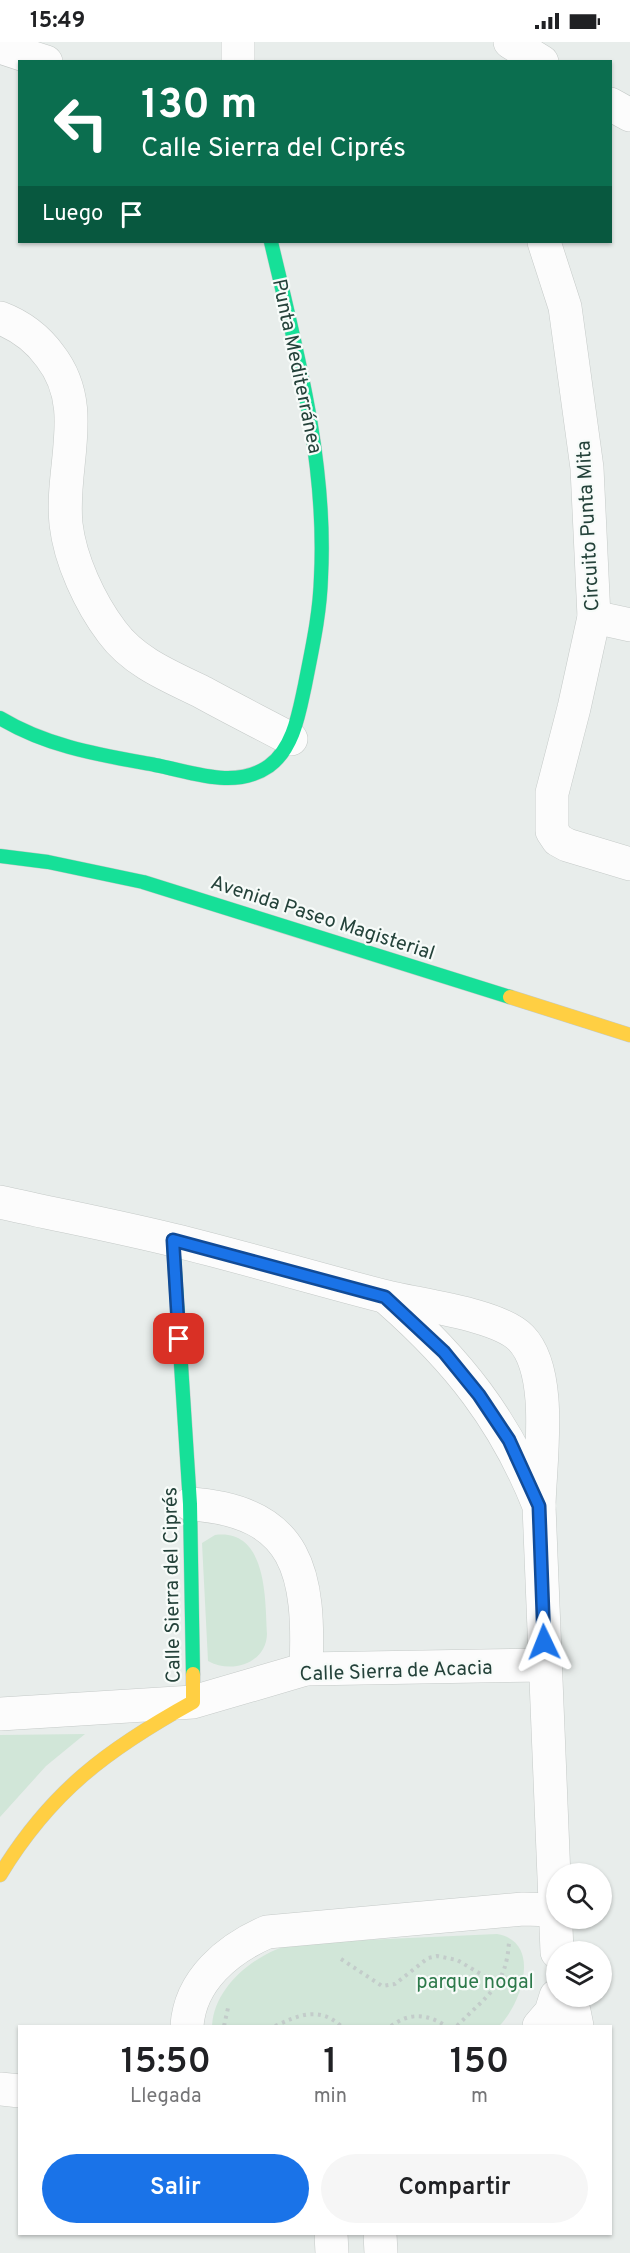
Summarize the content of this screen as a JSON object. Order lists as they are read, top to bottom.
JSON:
{
  "streets": {
    "street": [
      "Punta Mediterránea",
      "Circuito Punta Mita",
      "Avenida Paseo Magisterial",
      "Calle Sierra del Ciprés",
      "Calle Sierra de Acacia"
    ]
  },
  "crossings": [
    ["Calle Sierra del Ciprés", "Calle Sierra de Acacia"]
  ],
  "parks": ["parque nogal"],
  "page": {
    "status": "15:49",
    "turn": ["130 m", "Calle Sierra del Ciprés"],
    "then": "Luego",
    "eta": [
      "15:50",
      "Llegada",
      "1",
      "min",
      "150",
      "m"
    ],
    "buttons": ["Salir", "Compartir"]
  }
}
